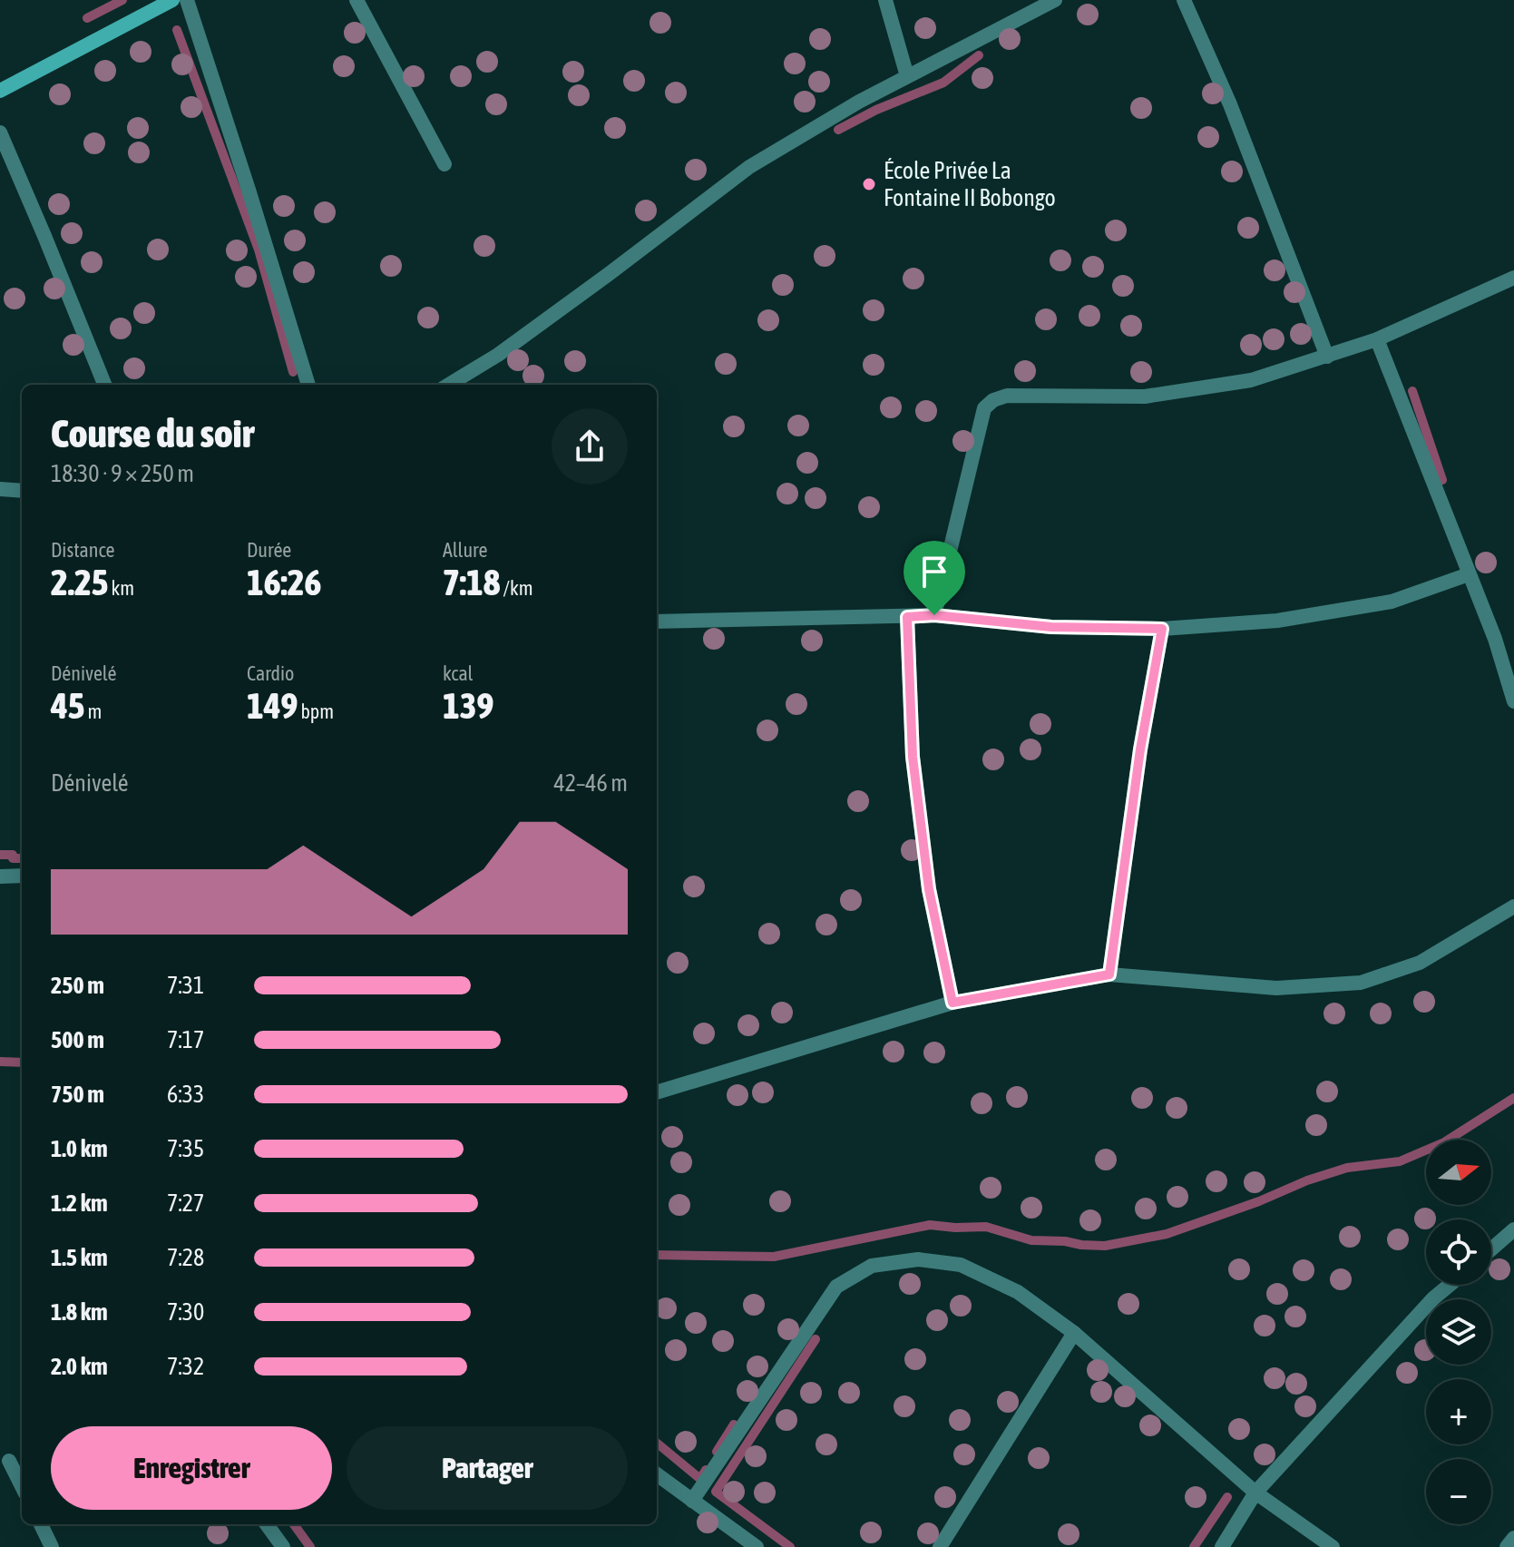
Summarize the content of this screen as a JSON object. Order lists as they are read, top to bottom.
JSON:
{
  "places": ["École Privée La Fontaine II Bobongo"],
  "north": "right",
  "page": {
    "heading": ["Course du soir", "18:30 · 9 × 250 m"],
    "stats": [
      ["Distance", "2.25 km"],
      ["Durée", "16:26"],
      ["Allure", "7:18 /km"],
      ["Dénivelé", "45 m"],
      ["Cardio", "149 bpm"],
      ["kcal", "139"]
    ],
    "chart": ["Dénivelé", "42–46 m"],
    "list": [
      {
        "name": "250 m",
        "note": "7:31"
      },
      {
        "name": "500 m",
        "note": "7:17"
      },
      {
        "name": "750 m",
        "note": "6:33"
      },
      {
        "name": "1.0 km",
        "note": "7:35"
      },
      {
        "name": "1.2 km",
        "note": "7:27"
      },
      {
        "name": "1.5 km",
        "note": "7:28"
      },
      {
        "name": "1.8 km",
        "note": "7:30"
      },
      {
        "name": "2.0 km",
        "note": "7:32"
      }
    ],
    "map_buttons": ["+", "−"],
    "buttons": ["Enregistrer", "Partager"]
  }
}
